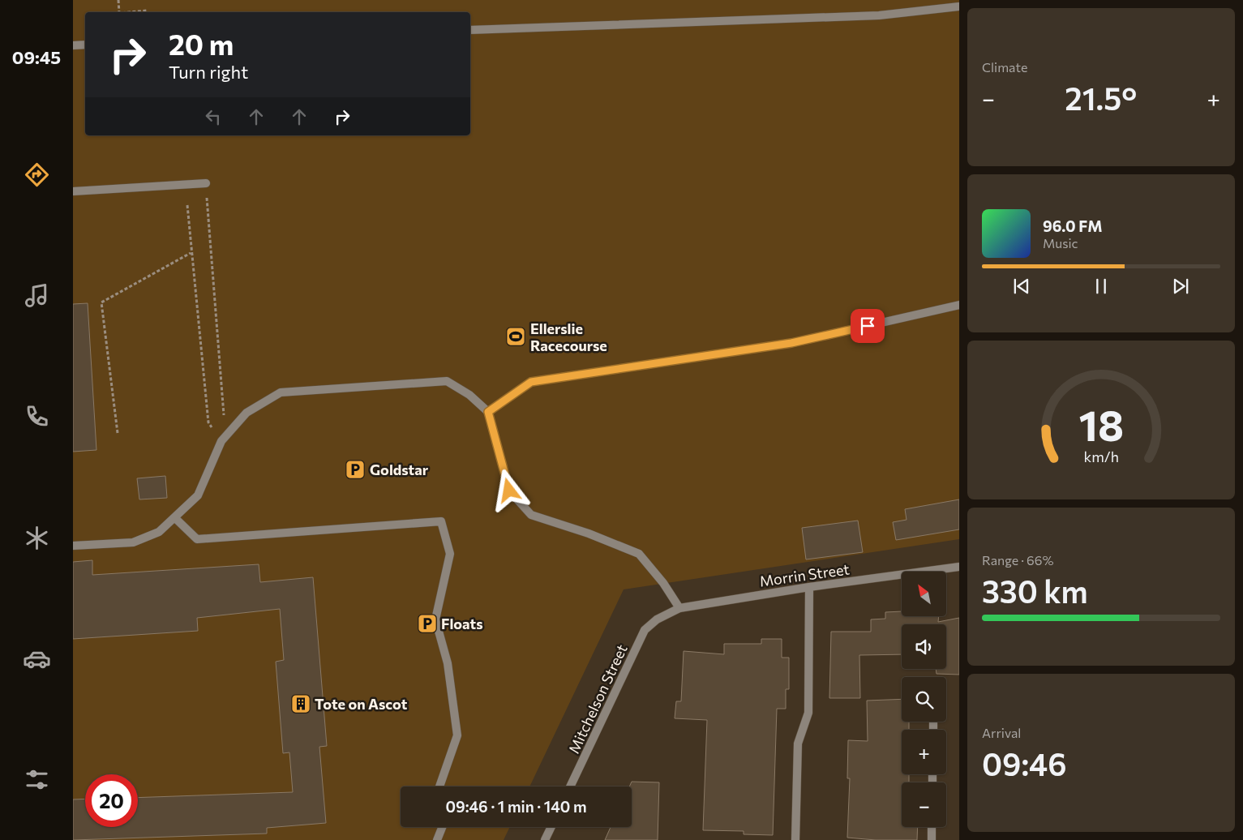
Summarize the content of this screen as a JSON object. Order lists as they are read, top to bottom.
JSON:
{
  "streets": {
    "street": ["Morrin Street", "Mitchelson Street"]
  },
  "crossings": [
    ["Morrin Street", "Mitchelson Street"]
  ],
  "places": {
    "sports": ["Ellerslie Racecourse"],
    "parking": ["Goldstar", "Floats"],
    "building": ["Tote on Ascot"]
  },
  "north": "top left",
  "page": {
    "tabs": "09:45",
    "tile": [
      "Climate",
      ["Range · 66%", "330 km"],
      ["Arrival", "09:46"]
    ],
    "turn": ["20 m", "Turn right"],
    "heat": ["−", "21.5°", "+"],
    "song": ["96.0 FM", "Music"],
    "map_buttons": ["+", "−"],
    "limit": "20",
    "trip": "09:46 · 1 min · 140 m",
    "gauge": ["18", "km/h"]
  }
}
